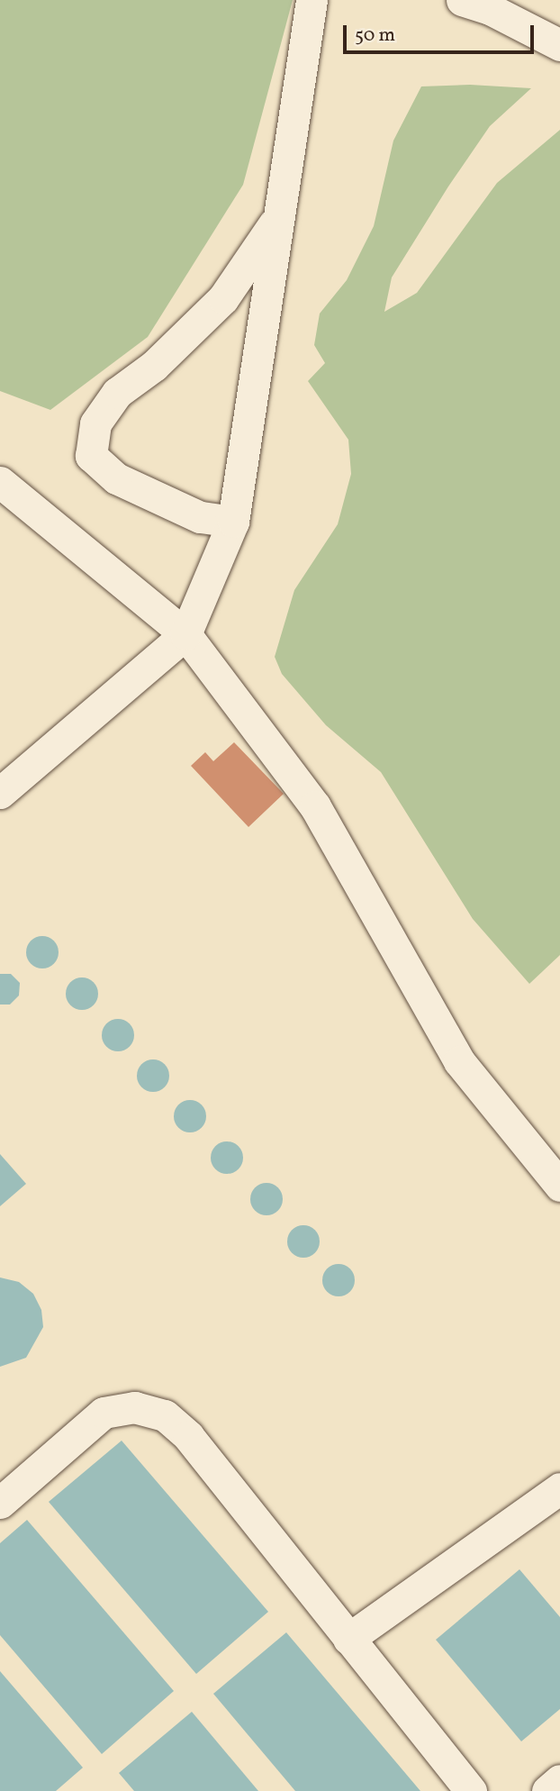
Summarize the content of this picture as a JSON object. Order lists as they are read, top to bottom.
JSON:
{
  "scale_bar": "50 m"
}
